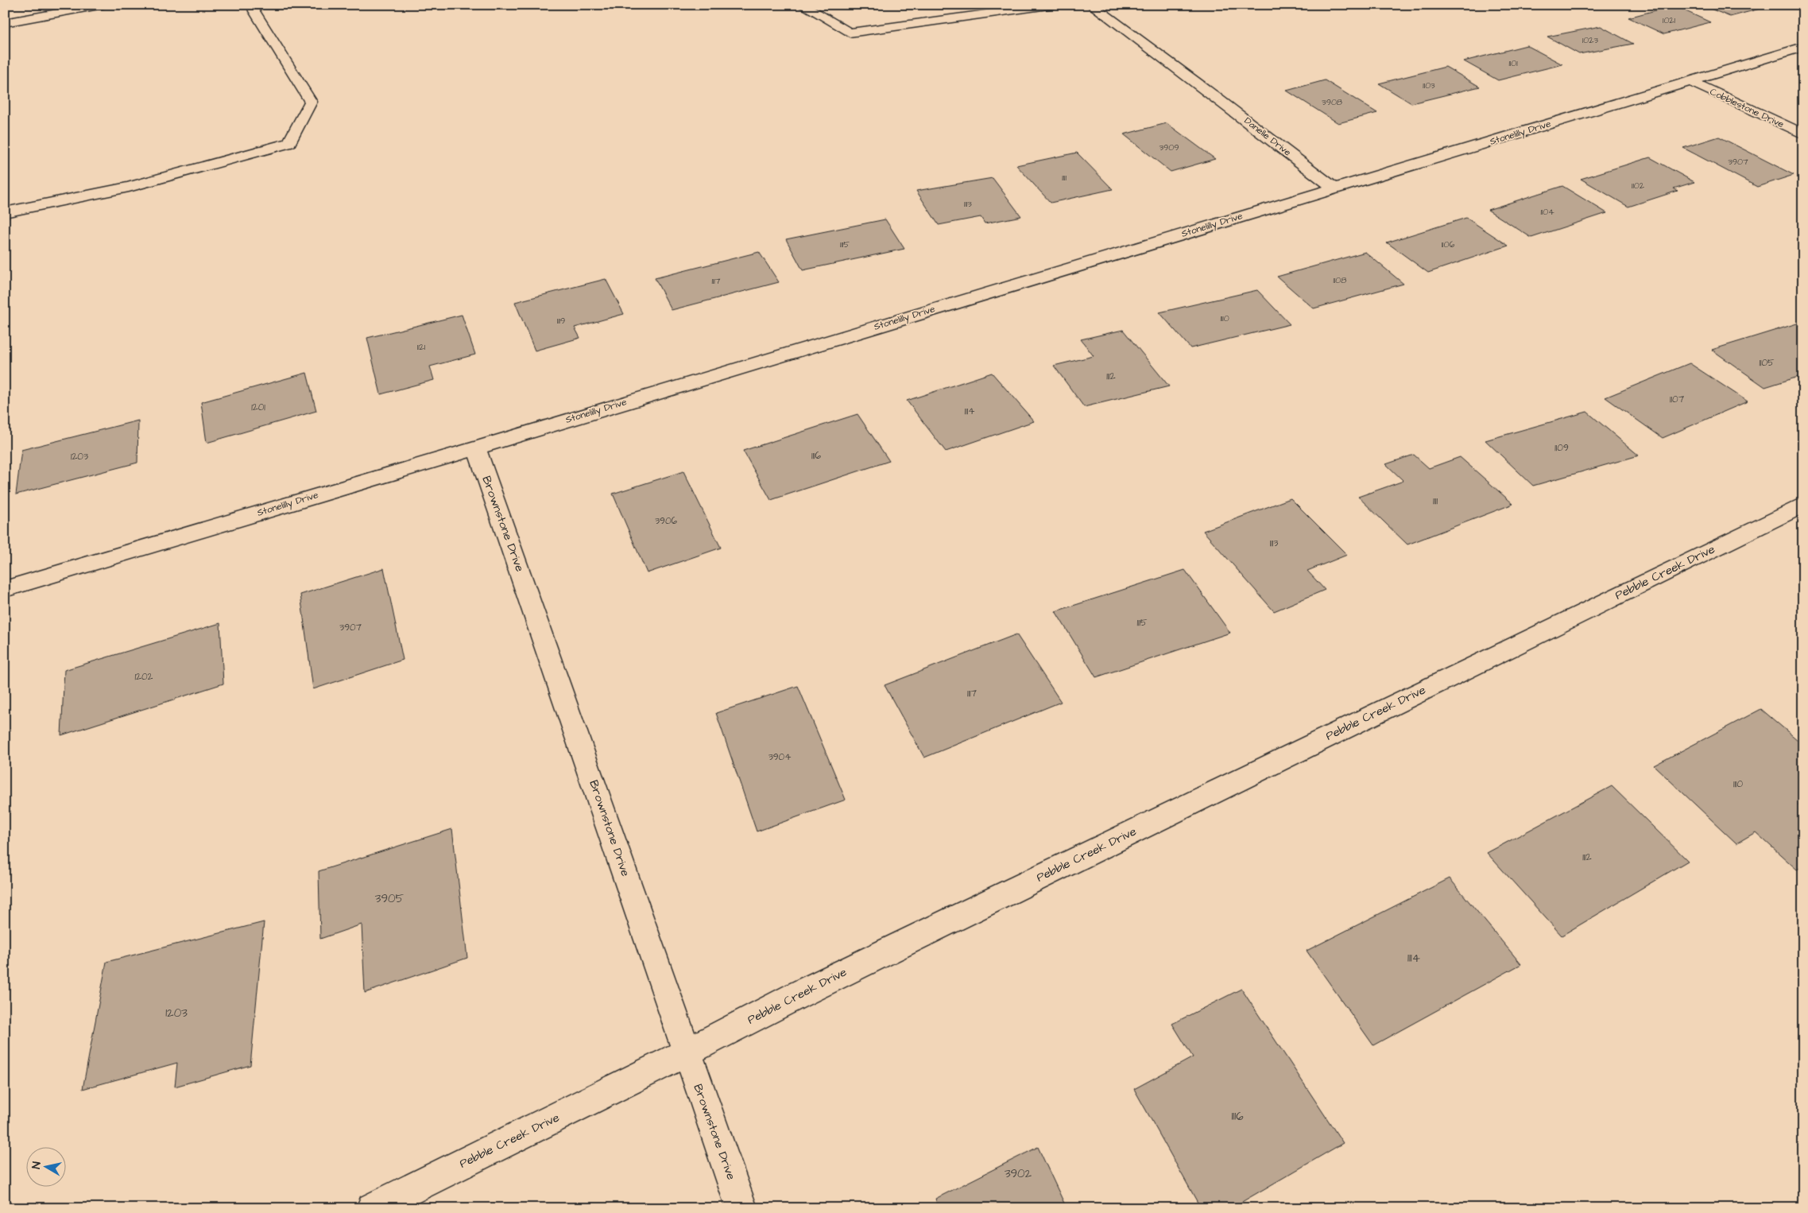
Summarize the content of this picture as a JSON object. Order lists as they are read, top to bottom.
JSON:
{
  "streets": {
    "street": [
      "Cobblestone Drive",
      "Stonelilly Drive",
      "Danelle Drive",
      "Brownstone Drive",
      "Pebble Creek Drive"
    ]
  },
  "crossings": [
    ["Cobblestone Drive", "Stonelilly Drive"],
    ["Stonelilly Drive", "Danelle Drive"],
    ["Stonelilly Drive", "Brownstone Drive"],
    ["Brownstone Drive", "Pebble Creek Drive"]
  ],
  "house_numbers": [
    "1021",
    "1023",
    "1101",
    "1103",
    "3908",
    "3909",
    "3907",
    "1111",
    "1102",
    "1113",
    "1104",
    "1115",
    "1106",
    "1108",
    "1117",
    "1110",
    "1119",
    "1121",
    "1105",
    "1112",
    "1107",
    "1201",
    "1114",
    "1109",
    "1116",
    "1203",
    "1111",
    "3906",
    "1113",
    "1115",
    "3907",
    "1202",
    "1117",
    "3904",
    "1110",
    "1112",
    "3905",
    "1114",
    "1203",
    "1116",
    "3902"
  ],
  "north": "left"
}
